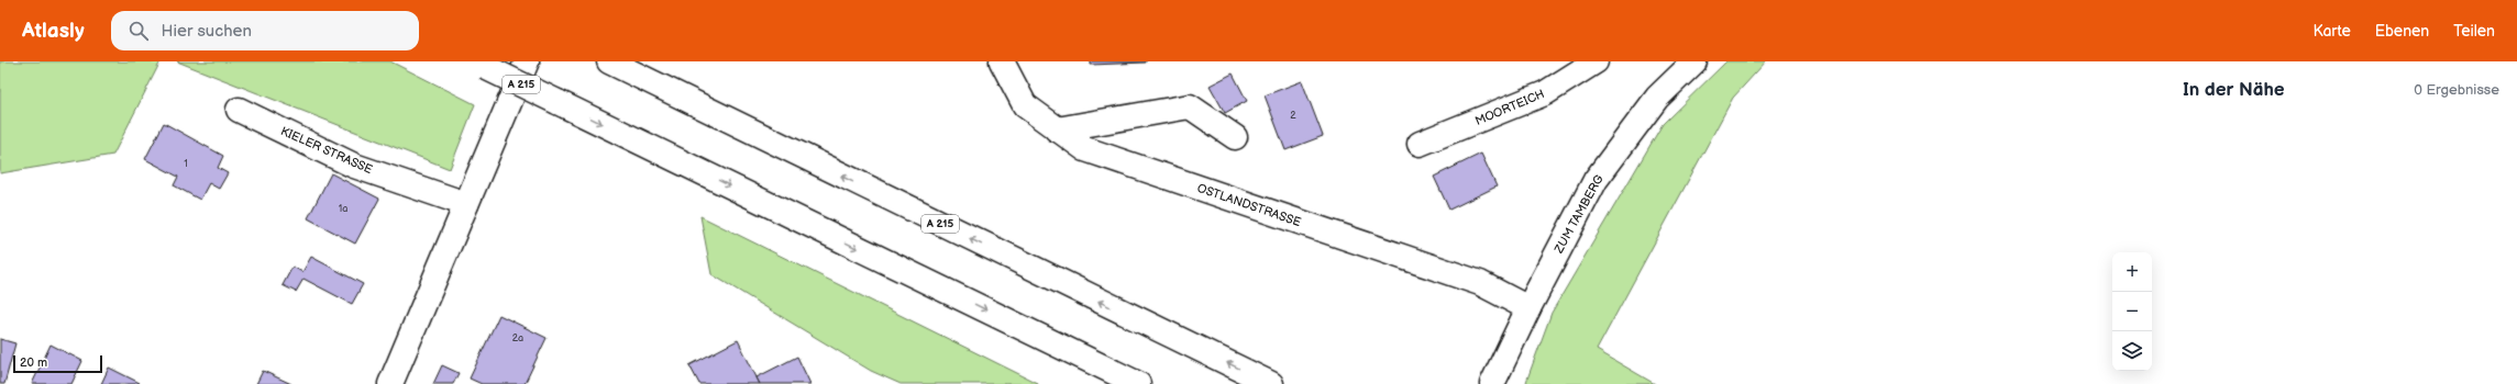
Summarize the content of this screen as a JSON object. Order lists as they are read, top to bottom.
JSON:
{
  "streets": {
    "main road": [
      "A 215",
      "MOORTEICH",
      "KIELER STRASSE",
      "OSTLANDSTRASSE",
      "ZUM TAMBERG"
    ]
  },
  "crossings": [
    ["OSTLANDSTRASSE", "ZUM TAMBERG"]
  ],
  "house_numbers": [
    "2",
    "1",
    "1a",
    "2a"
  ],
  "scale_bar": "20 m",
  "page": {
    "header": "Atlasly",
    "search": "Hier suchen",
    "nav": ["Karte", "Ebenen", "Teilen"],
    "heading": ["In der Nähe", "0 Ergebnisse"],
    "map_buttons": ["+", "−"],
    "scale": "20 m"
  }
}
